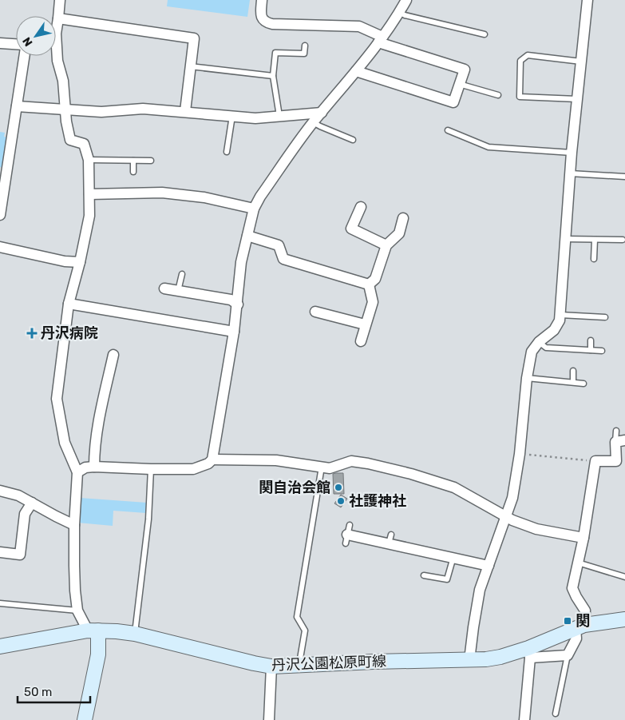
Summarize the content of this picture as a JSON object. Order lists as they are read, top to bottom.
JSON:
{
  "streets": {
    "main road": ["丹沢公園松原町線"]
  },
  "places": {
    "health": ["丹沢病院"],
    "other": ["関自治会館", "社護神社"],
    "transit": ["関"]
  },
  "scale_bar": "50 m",
  "north": "bottom left"
}
